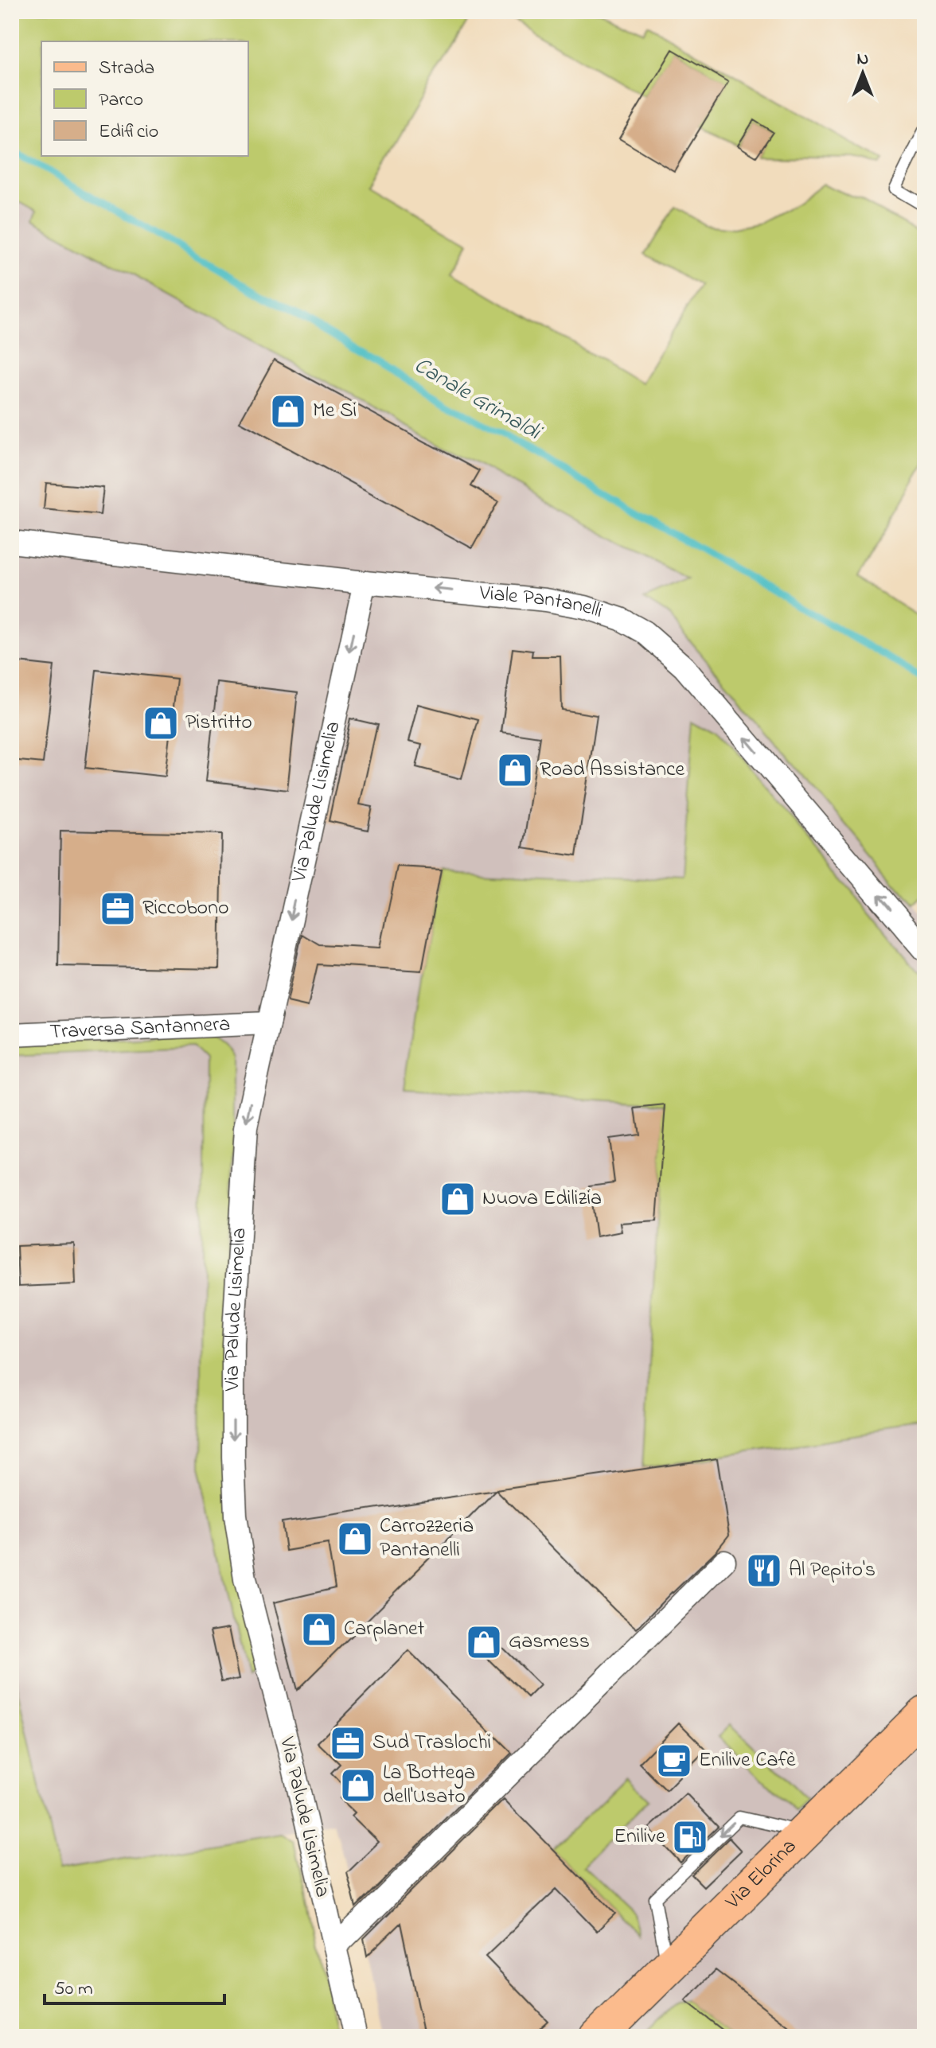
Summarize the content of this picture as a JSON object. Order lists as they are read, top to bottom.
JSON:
{
  "streets": {
    "main road": ["Via Elorina"],
    "street": ["Viale Pantanelli", "Via Palude Lisimelia", "Traversa Santannera"]
  },
  "crossings": [
    ["Viale Pantanelli", "Via Palude Lisimelia"],
    ["Via Palude Lisimelia", "Traversa Santannera"]
  ],
  "one_way": ["Viale Pantanelli", "Via Palude Lisimelia"],
  "water": ["Canale Grimaldi"],
  "places": {
    "shop": [
      "Me Si",
      "Pistritto",
      "Road Assistance",
      "Nuova Edilizia",
      "Carrozzeria Pantanelli",
      "Carplanet",
      "Gasmess",
      "La Bottega dell'Usato"
    ],
    "office": ["Riccobono", "Sud Traslochi"],
    "restaurant": ["Al Pepito's"],
    "cafe": ["Enilive Cafè"],
    "fuel station": ["Enilive"]
  },
  "legend": ["Strada", "Parco", "Edificio"],
  "scale_bar": "50 m",
  "north": "top"
}
